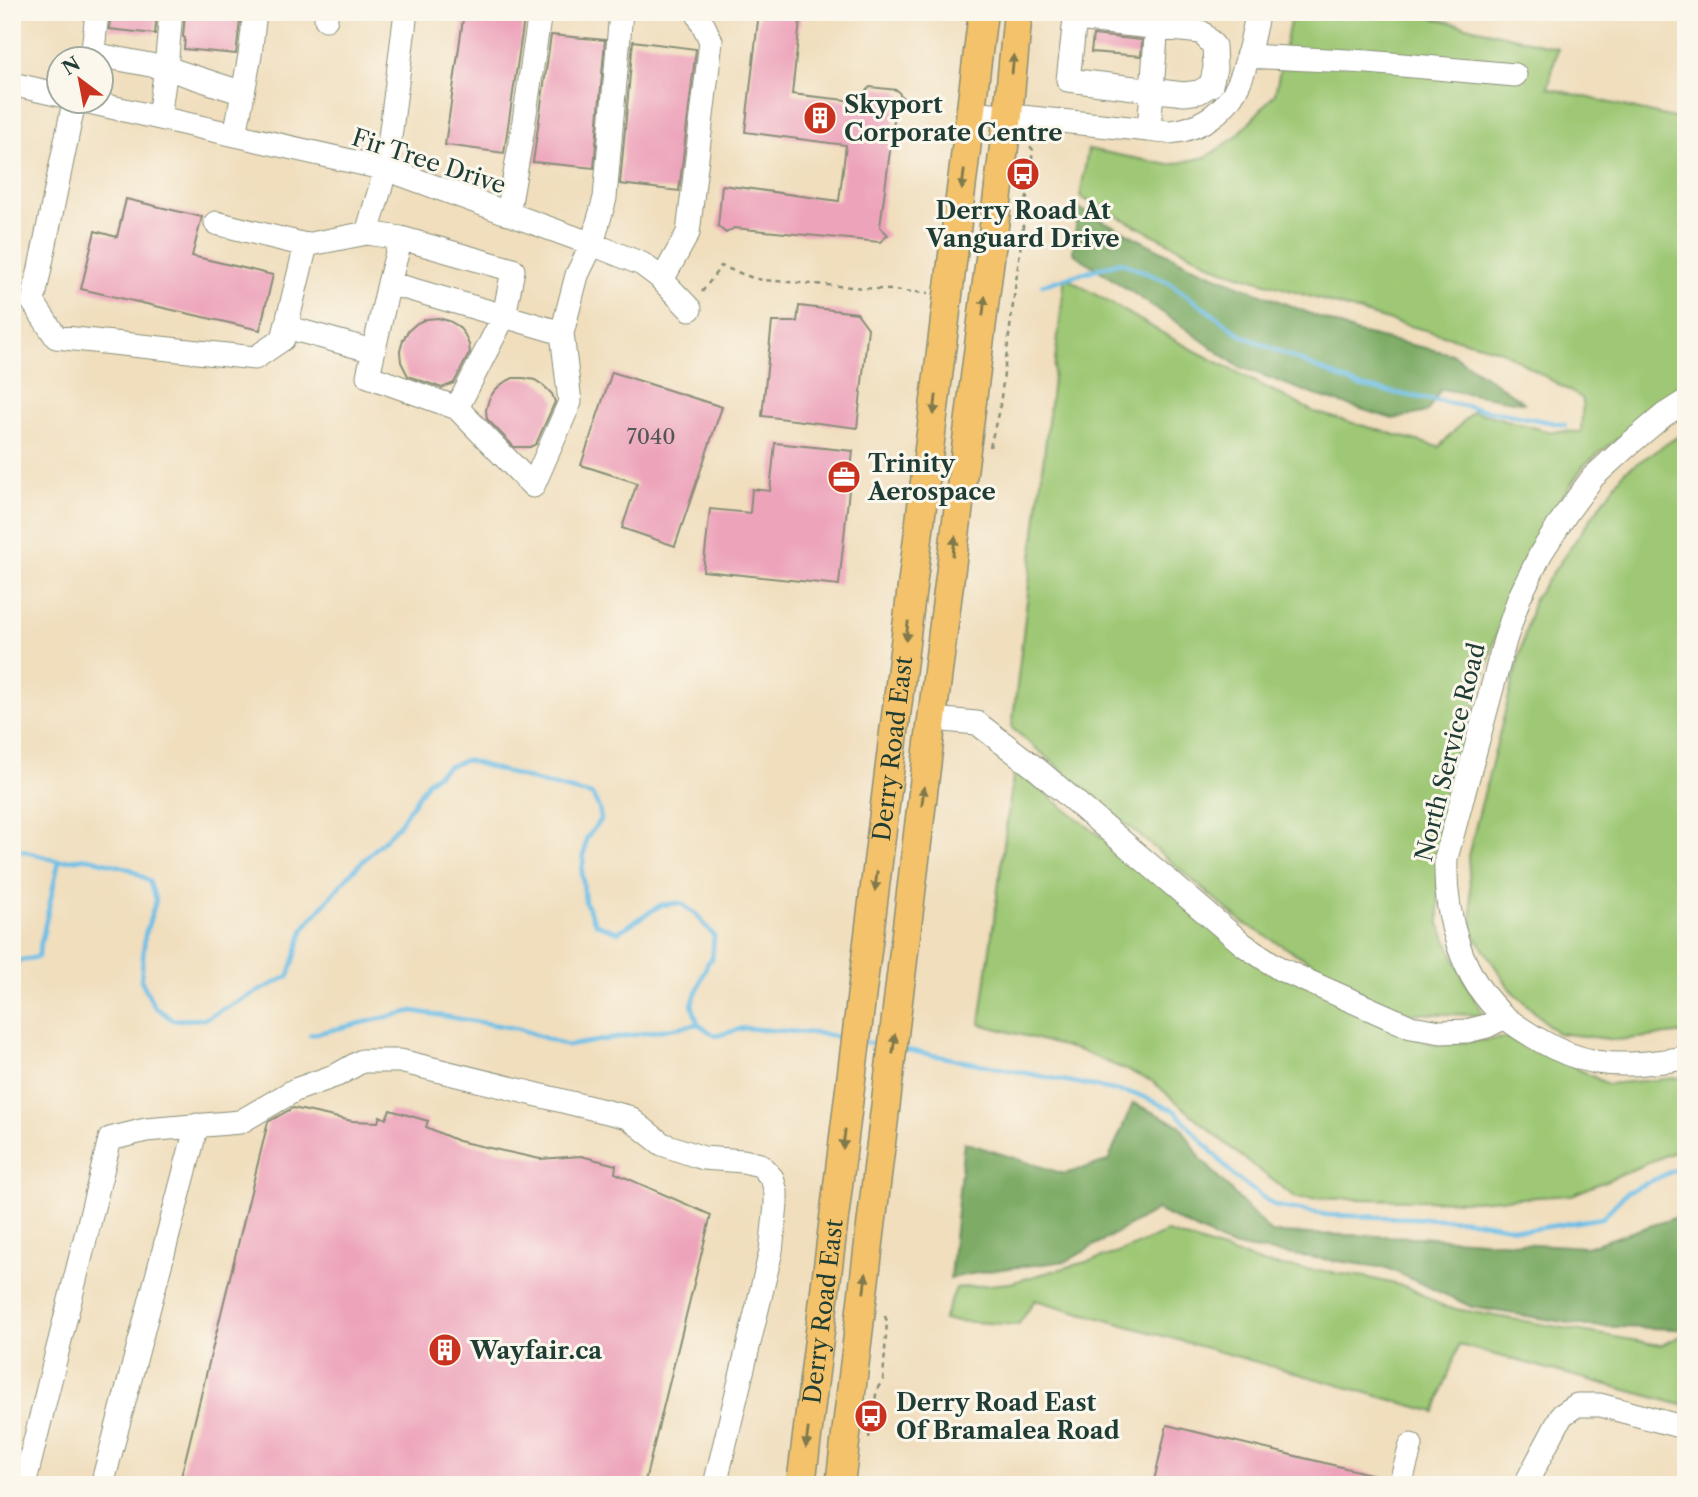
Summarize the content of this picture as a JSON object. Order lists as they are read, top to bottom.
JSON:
{
  "streets": {
    "main road": ["Derry Road East"],
    "street": ["Fir Tree Drive", "North Service Road"]
  },
  "places": {
    "building": ["Skyport Corporate Centre", "Wayfair.ca"],
    "bus stop": ["Derry Road At Vanguard Drive", "Derry Road East Of Bramalea Road"],
    "office": ["Trinity Aerospace"]
  },
  "house_numbers": ["7040"],
  "north": "top left"
}
